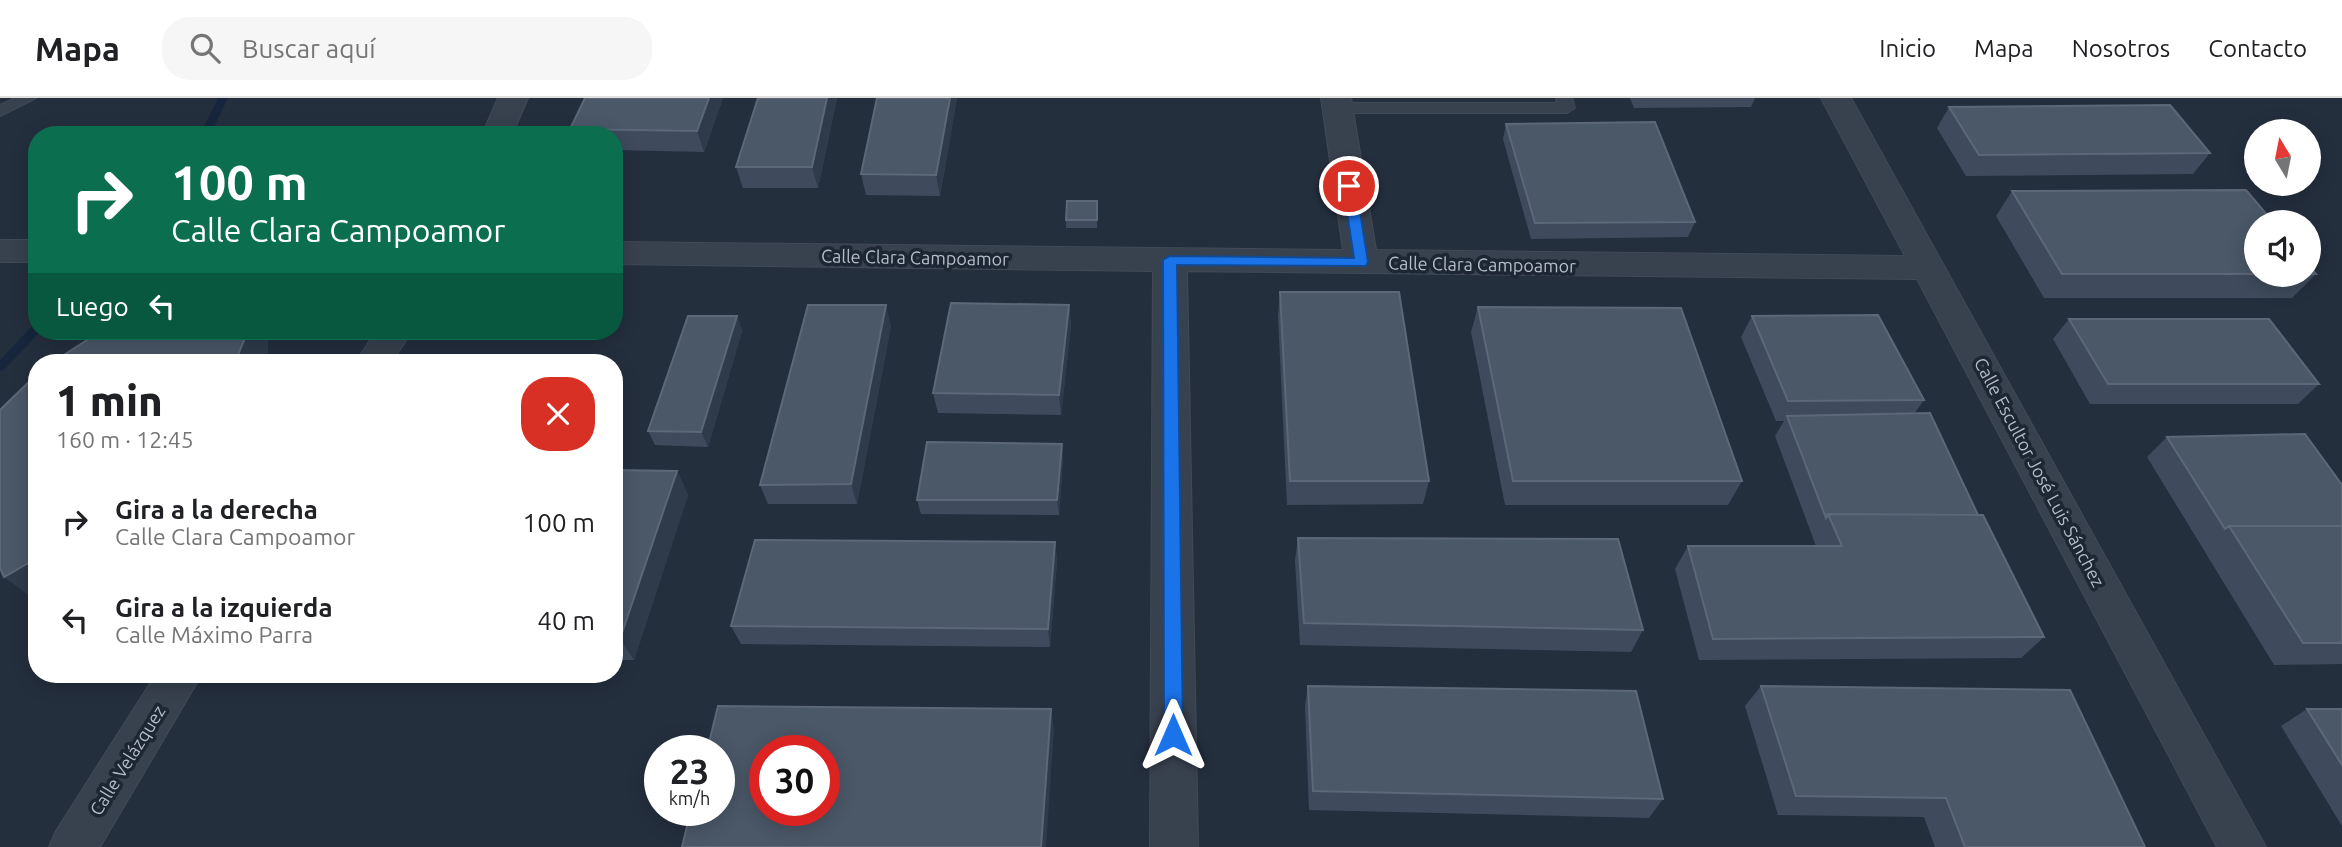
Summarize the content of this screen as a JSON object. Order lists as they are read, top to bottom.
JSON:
{
  "streets": {
    "street": ["Calle Clara Campoamor", "Calle Escultor José Luis Sánchez", "Calle Velázquez"]
  },
  "crossings": [
    ["Calle Clara Campoamor", "Calle Escultor José Luis Sánchez"]
  ],
  "north": "top",
  "page": {
    "header": "Mapa",
    "search": "Buscar aquí",
    "nav": [
      "Inicio",
      "Mapa",
      "Nosotros",
      "Contacto"
    ],
    "turn": ["100 m", "Calle Clara Campoamor"],
    "then": "Luego",
    "heading": ["1 min", "160 m · 12:45"],
    "list": [
      {
        "name": "Gira a la derecha",
        "note": "Calle Clara Campoamor",
        "value": "100 m"
      },
      {
        "name": "Gira a la izquierda",
        "note": "Calle Máximo Parra",
        "value": "40 m"
      }
    ],
    "speed": "23 km/h",
    "limit": "30"
  }
}
